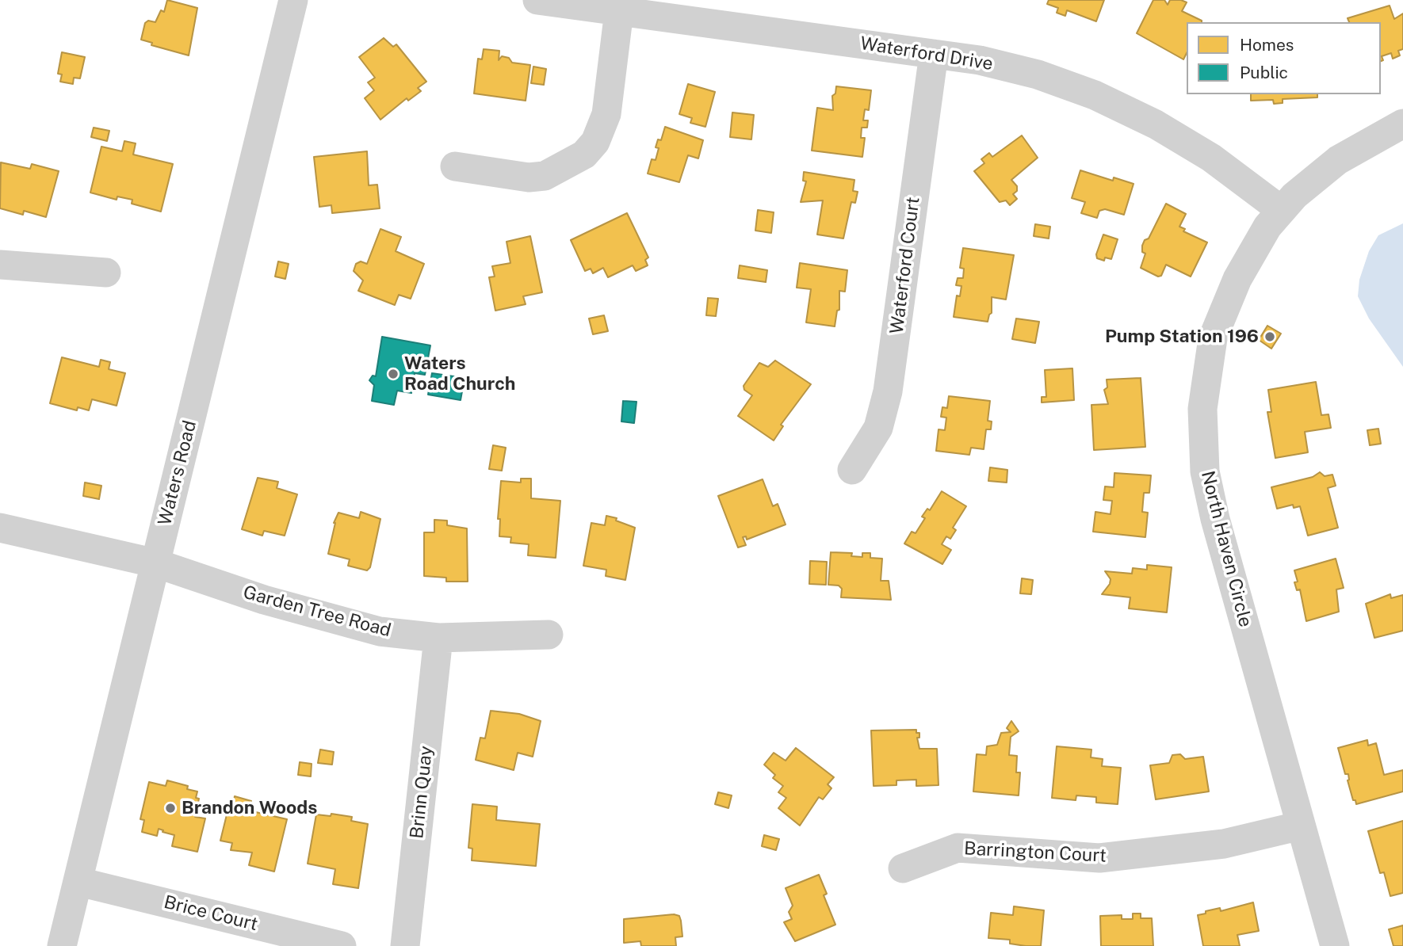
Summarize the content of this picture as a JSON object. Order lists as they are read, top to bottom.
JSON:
{
  "streets": {
    "street": [
      "Waterford Drive",
      "Waterford Court",
      "Waters Road",
      "North Haven Circle",
      "Garden Tree Road",
      "Brinn Quay",
      "Barrington Court",
      "Brice Court"
    ]
  },
  "crossings": [
    ["Waterford Drive", "Waterford Court"],
    ["Waterford Drive", "North Haven Circle"],
    ["Waters Road", "Garden Tree Road"],
    ["Waters Road", "Brice Court"],
    ["North Haven Circle", "Barrington Court"],
    ["Garden Tree Road", "Brinn Quay"]
  ],
  "places": ["Pump Station 196", "Waters Road Church", "Brandon Woods"],
  "legend": ["Homes", "Public"]
}
